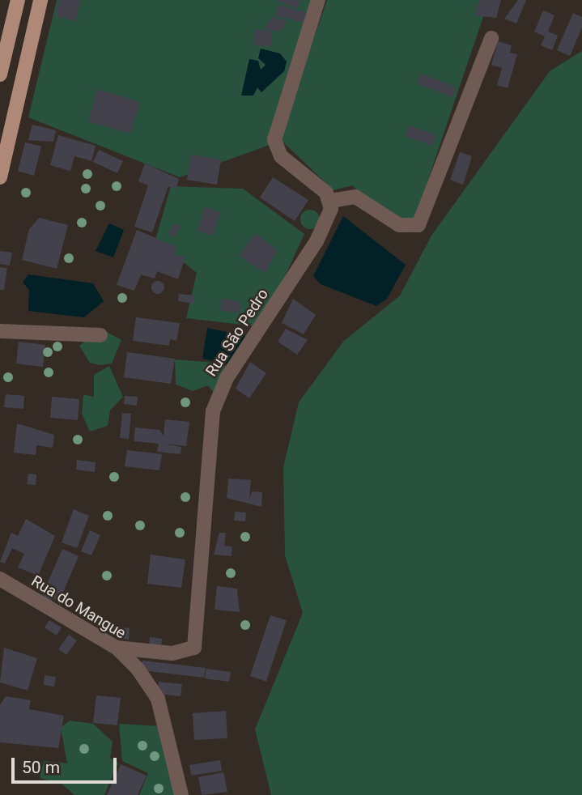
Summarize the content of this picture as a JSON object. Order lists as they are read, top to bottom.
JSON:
{
  "streets": {
    "street": ["Rua São Pedro", "Rua do Mangue"]
  },
  "crossings": [
    ["Rua São Pedro", "Rua do Mangue"]
  ],
  "scale_bar": "50 m"
}
